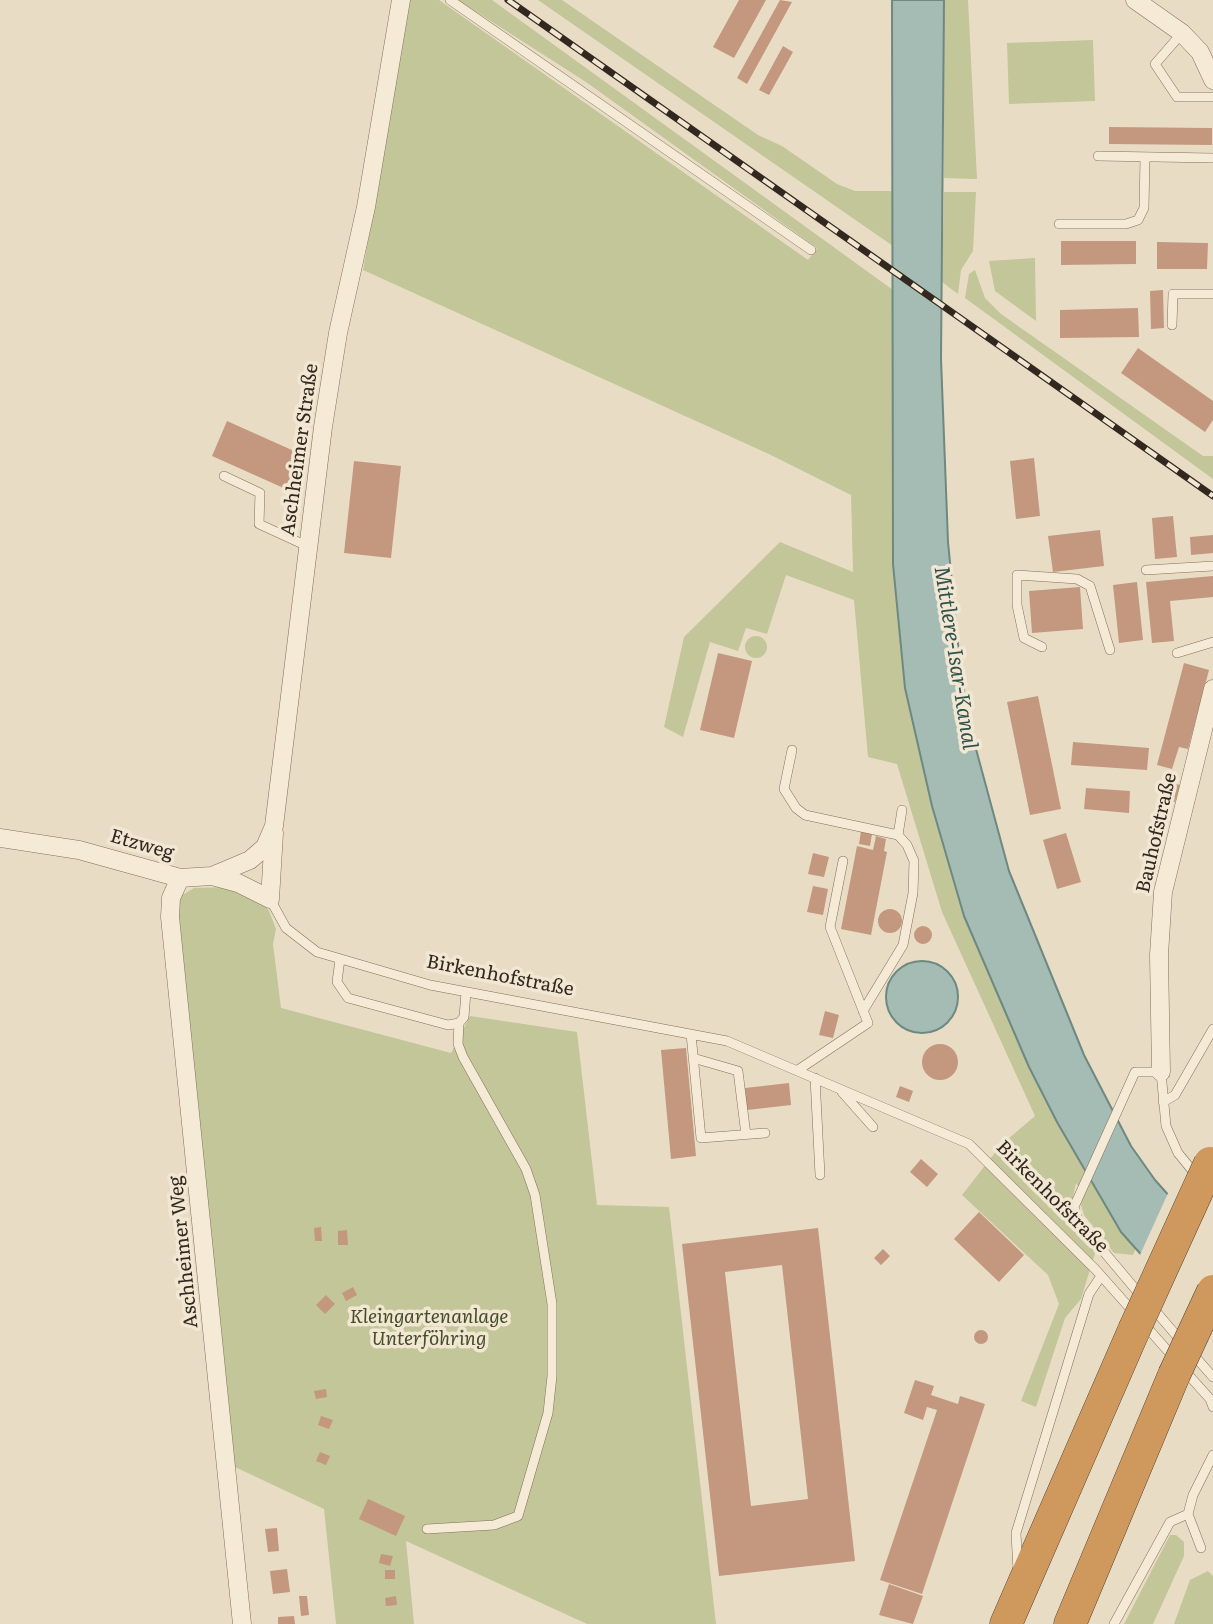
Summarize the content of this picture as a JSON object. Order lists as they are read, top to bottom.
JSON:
{
  "streets": {
    "street": [
      "Aschheimer Straße",
      "Bauhofstraße",
      "Etzweg",
      "Aschheimer Weg"
    ],
    "lane": ["Birkenhofstraße"]
  },
  "crossings": [
    ["Aschheimer Straße", "Etzweg"],
    ["Etzweg", "Birkenhofstraße"],
    ["Etzweg", "Aschheimer Weg"]
  ],
  "water": ["Mittlere-Isar-Kanal"],
  "parks": ["Kleingartenanlage Unterföhring"]
}
